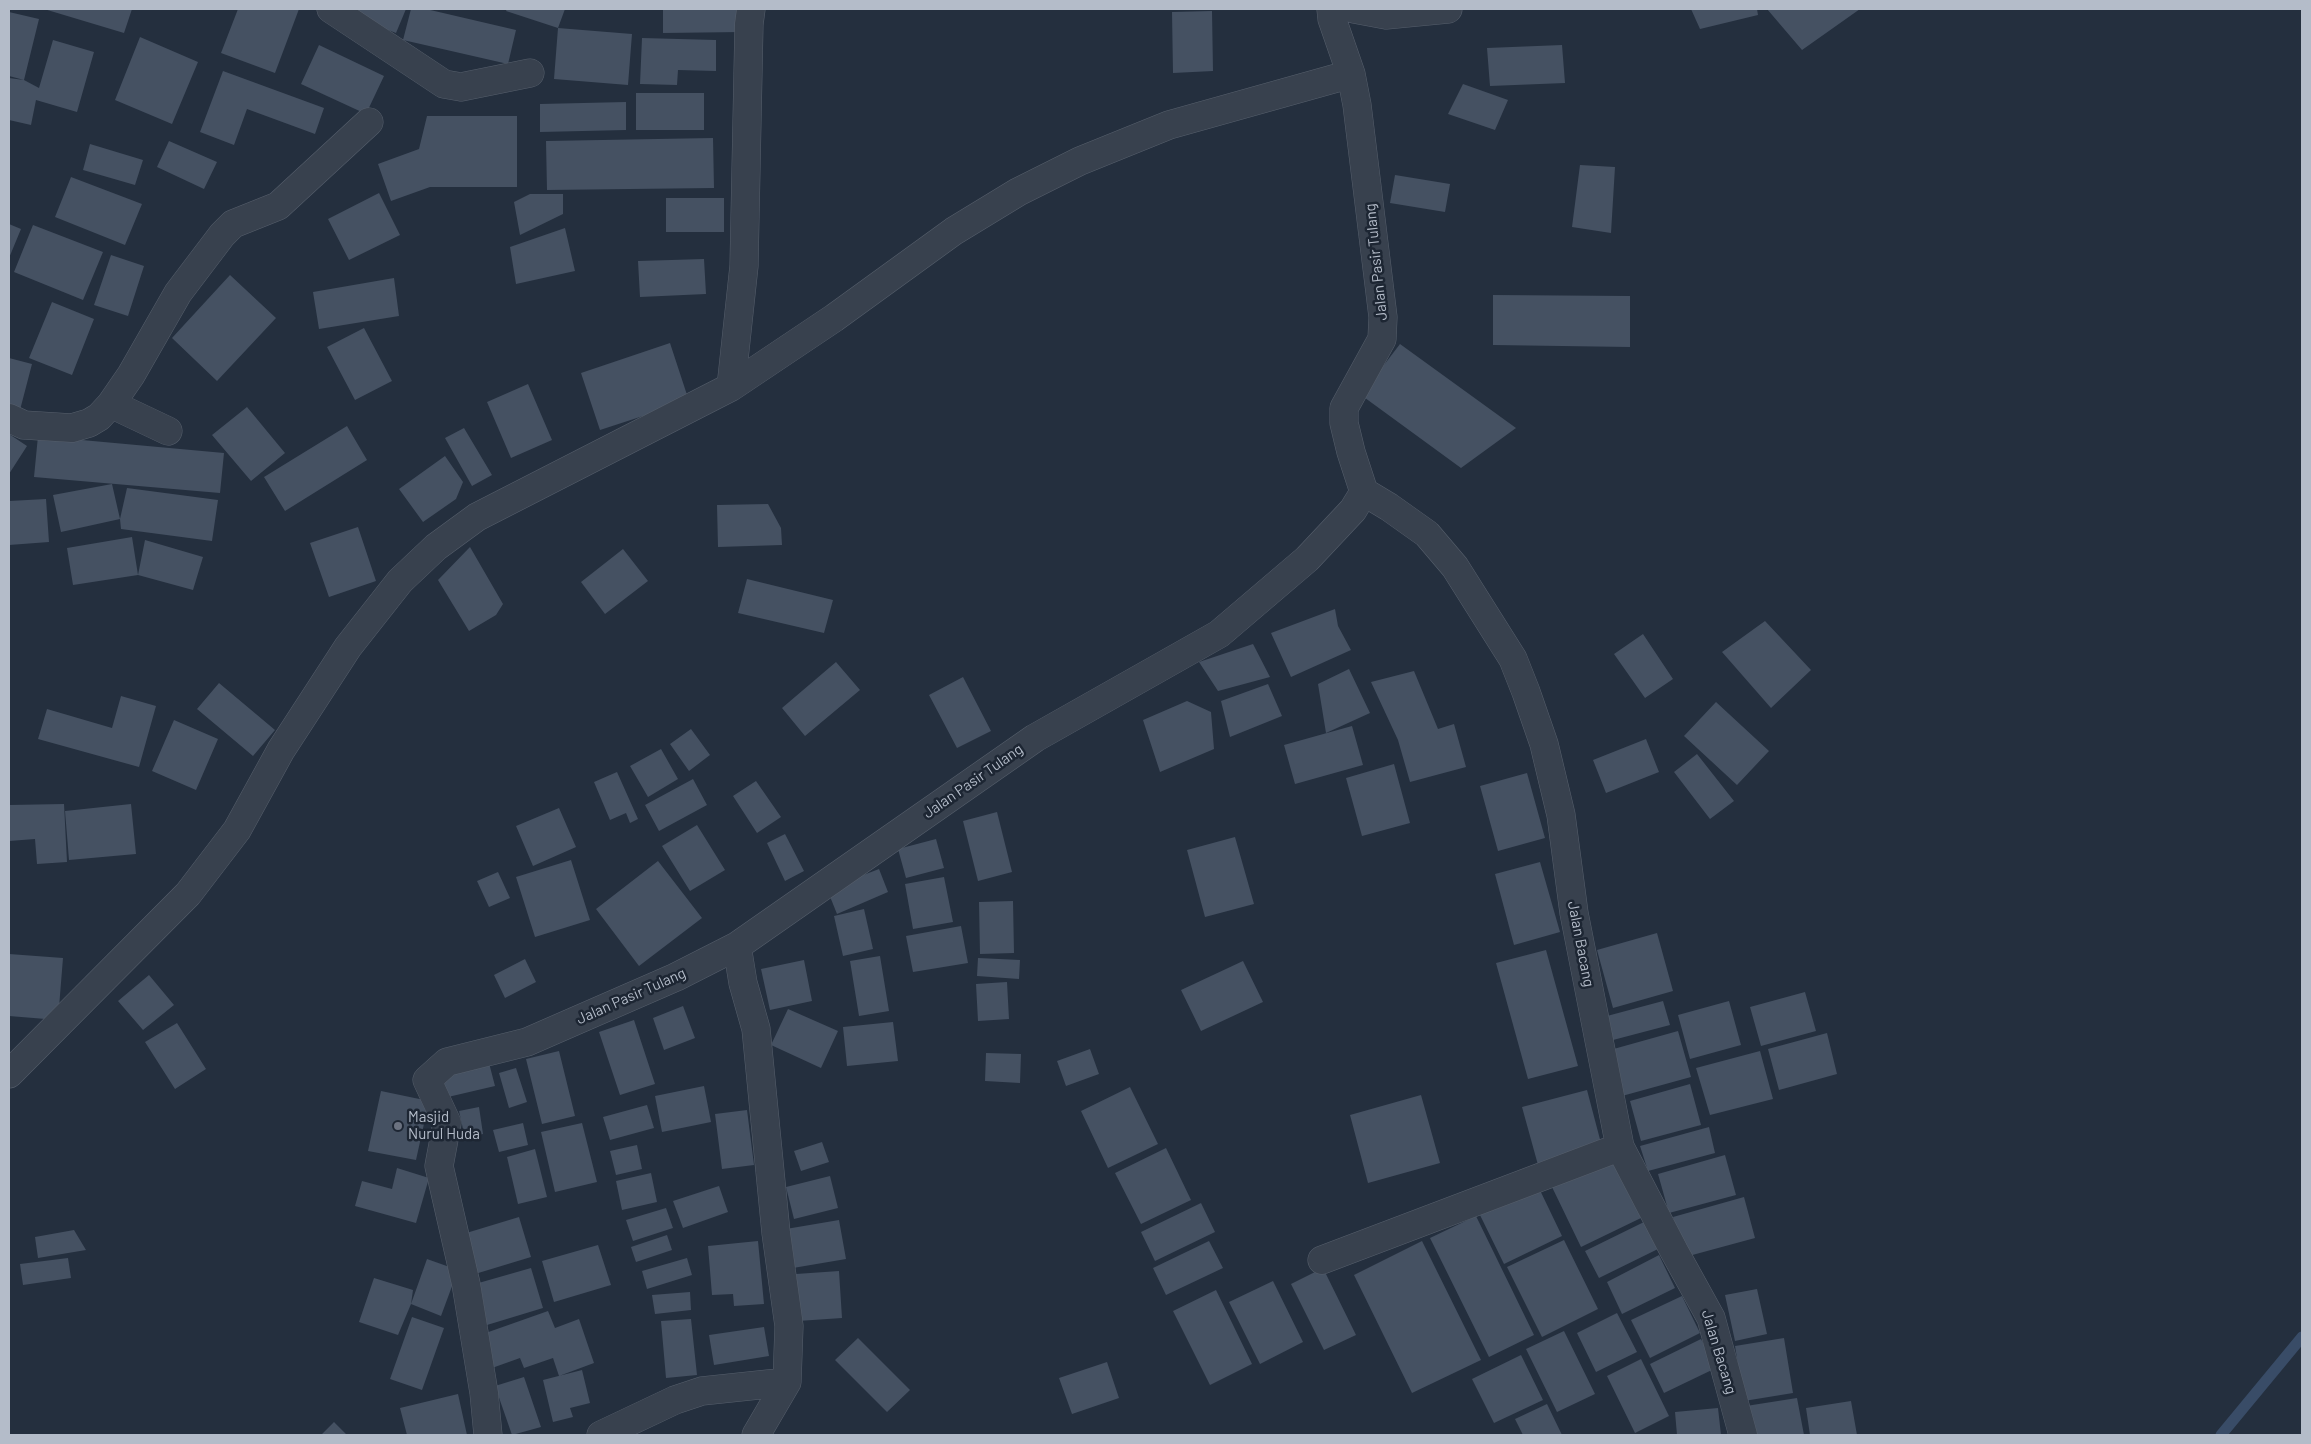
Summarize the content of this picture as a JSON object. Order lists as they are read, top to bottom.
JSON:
{
  "streets": {
    "street": ["Jalan Pasir Tulang", "Jalan Bacang"]
  },
  "crossings": [
    ["Jalan Pasir Tulang", "Jalan Bacang"]
  ],
  "places": ["Masjid Nurul Huda"]
}
